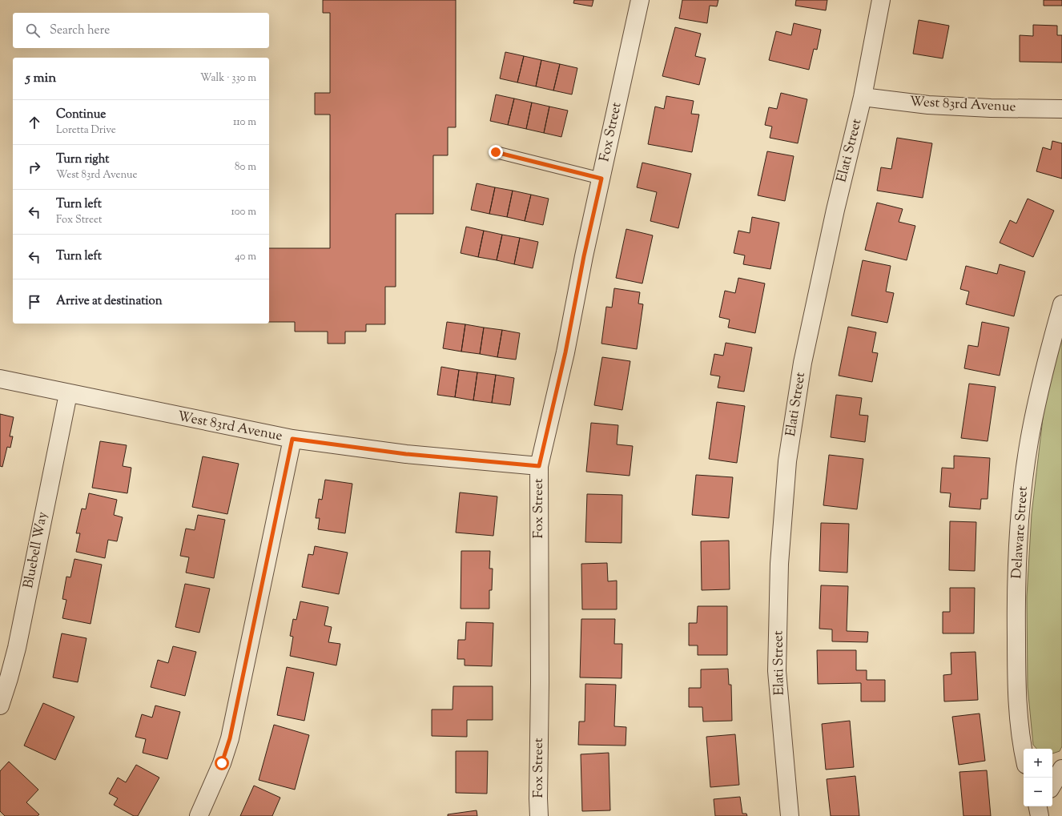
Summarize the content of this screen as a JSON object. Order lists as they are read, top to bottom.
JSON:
{
  "streets": {
    "street": [
      "West 83rd Avenue",
      "Fox Street",
      "Elati Street",
      "Delaware Street",
      "Bluebell Way"
    ]
  },
  "crossings": [
    ["West 83rd Avenue", "Fox Street"],
    ["West 83rd Avenue", "Elati Street"],
    ["West 83rd Avenue", "Bluebell Way"]
  ],
  "page": {
    "search": "Search here",
    "heading": ["5 min", "Walk · 330 m"],
    "list": [
      ["Continue", "Loretta Drive", "110 m"],
      ["Turn right", "West 83rd Avenue", "80 m"],
      ["Turn left", "Fox Street", "100 m"],
      ["Turn left", "40 m"],
      "Arrive at destination"
    ],
    "map_buttons": ["+", "−"]
  }
}
